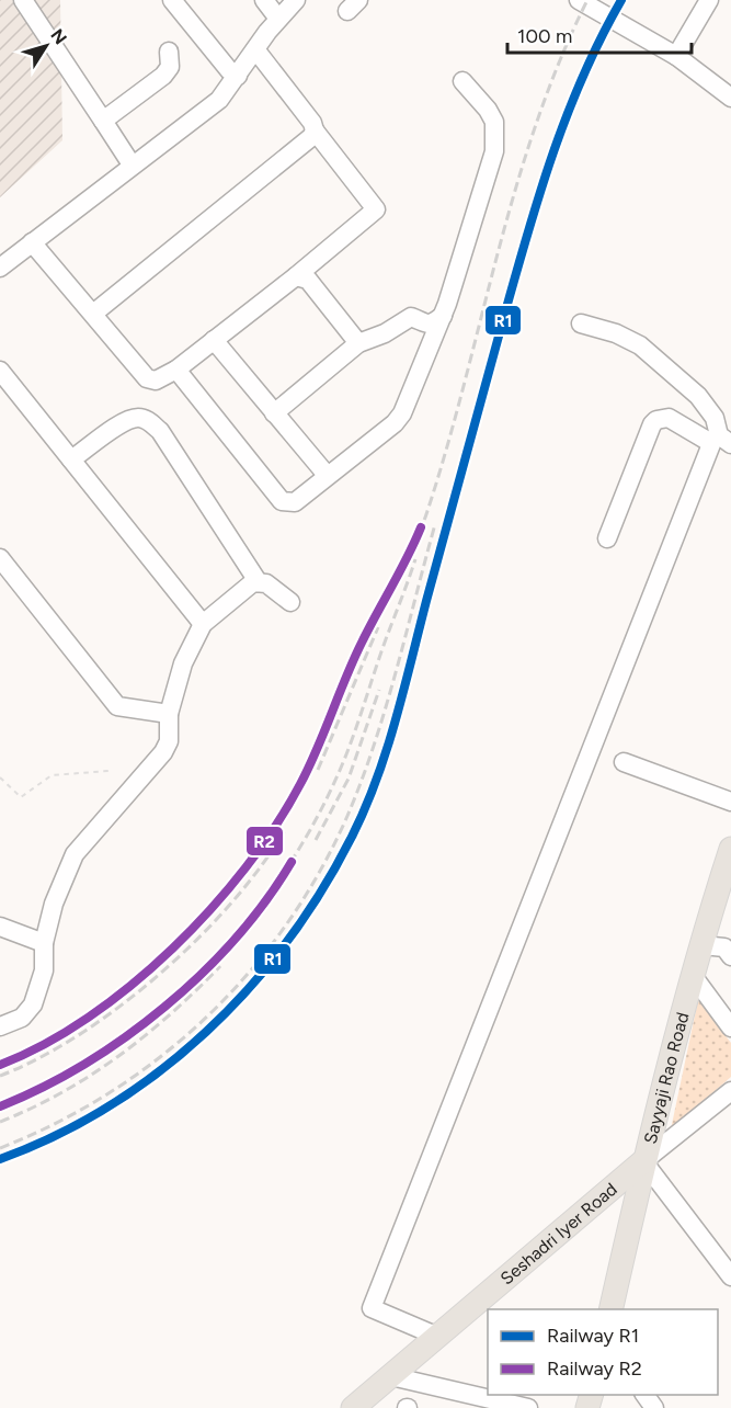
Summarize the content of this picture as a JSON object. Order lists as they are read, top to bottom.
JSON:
{
  "streets": {
    "main road": ["Sayyaji Rao Road", "Seshadri Iyer Road"]
  },
  "crossings": [
    ["Sayyaji Rao Road", "Seshadri Iyer Road"]
  ],
  "lines": ["rail line R1", "rail line R2"],
  "legend": ["Railway R1", "Railway R2"],
  "scale_bar": "100 m",
  "north": "top right"
}
